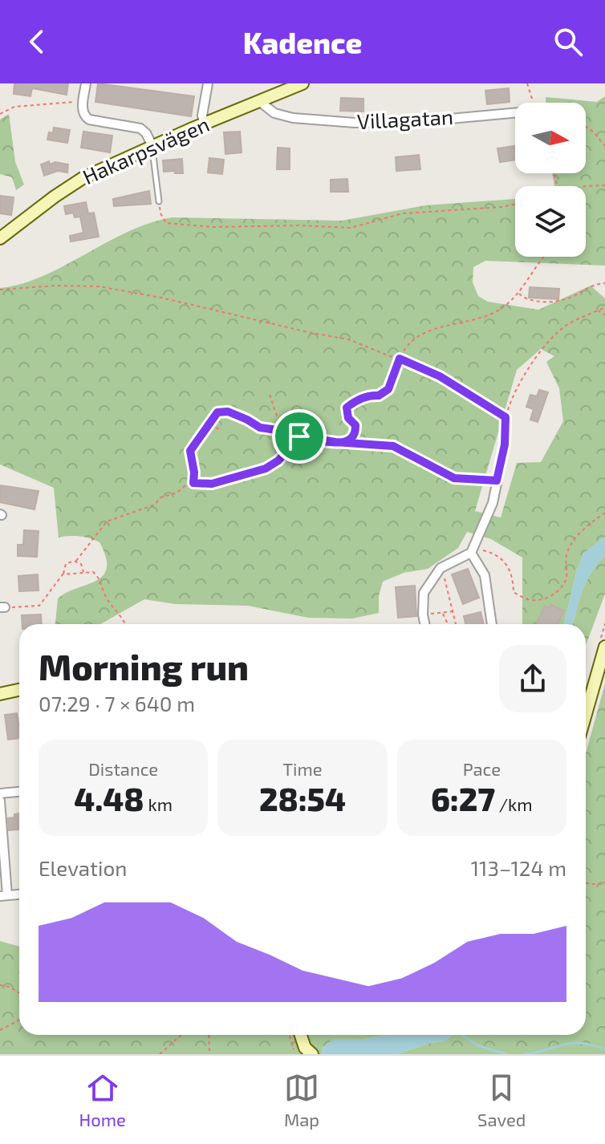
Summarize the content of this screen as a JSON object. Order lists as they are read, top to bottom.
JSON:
{
  "streets": {
    "street": ["Villagatan", "Hakarpsvägen"]
  },
  "crossings": [
    ["Villagatan", "Hakarpsvägen"]
  ],
  "north": "right",
  "page": {
    "header": "Kadence",
    "heading": ["Morning run", "07:29 · 7 × 640 m"],
    "stats": [
      ["Distance", "4.48 km"],
      ["Time", "28:54"],
      ["Pace", "6:27 /km"]
    ],
    "chart": ["Elevation", "113–124 m"],
    "tabs": ["Home", "Map", "Saved"]
  }
}
